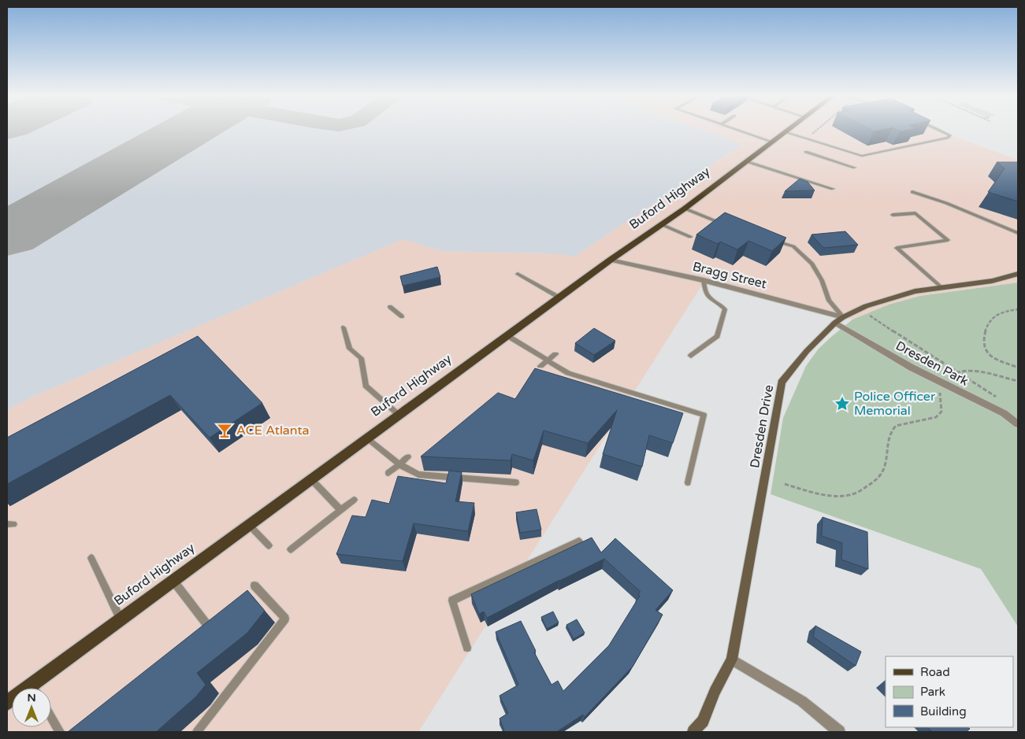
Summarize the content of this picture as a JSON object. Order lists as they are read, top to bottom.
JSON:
{
  "streets": {
    "main road": ["Buford Highway"],
    "street": ["Bragg Street", "Dresden Park", "Dresden Drive"]
  },
  "crossings": [
    ["Buford Highway", "Bragg Street"],
    ["Bragg Street", "Dresden Park"],
    ["Bragg Street", "Dresden Drive"],
    ["Dresden Park", "Dresden Drive"]
  ],
  "places": {
    "place": ["Police Officer Memorial"],
    "bar": ["ACE Atlanta"]
  },
  "legend": ["Road", "Park", "Building"],
  "north": "top"
}
